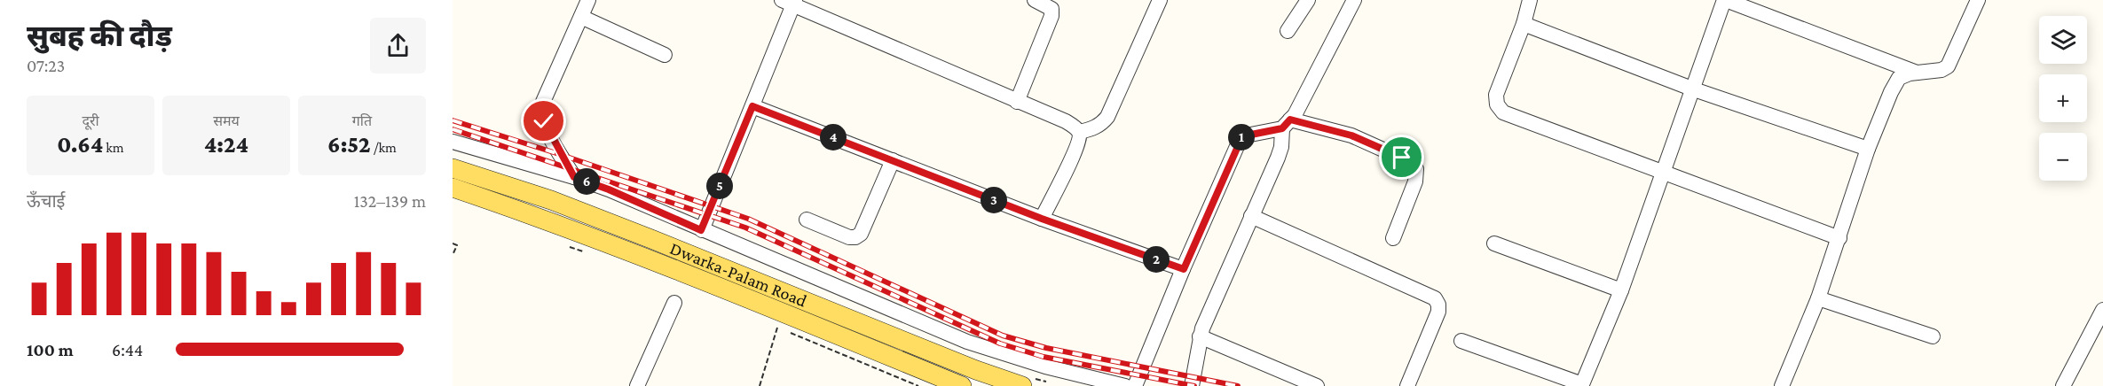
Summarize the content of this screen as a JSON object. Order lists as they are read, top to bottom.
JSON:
{
  "streets": {
    "main road": ["Dwarka-Palam Road"]
  },
  "page": {
    "heading": ["सुबह की दौड़", "07:23"],
    "map_buttons": ["+", "−"],
    "stats": [
      ["दूरी", "0.64 km"],
      ["समय", "4:24"],
      ["गति", "6:52 /km"]
    ],
    "pins": [
      "1",
      "4",
      "6",
      "5",
      "3",
      "2"
    ],
    "chart": ["ऊँचाई", "132–139 m"],
    "list": [
      {
        "name": "100 m",
        "note": "6:44"
      }
    ]
  }
}
